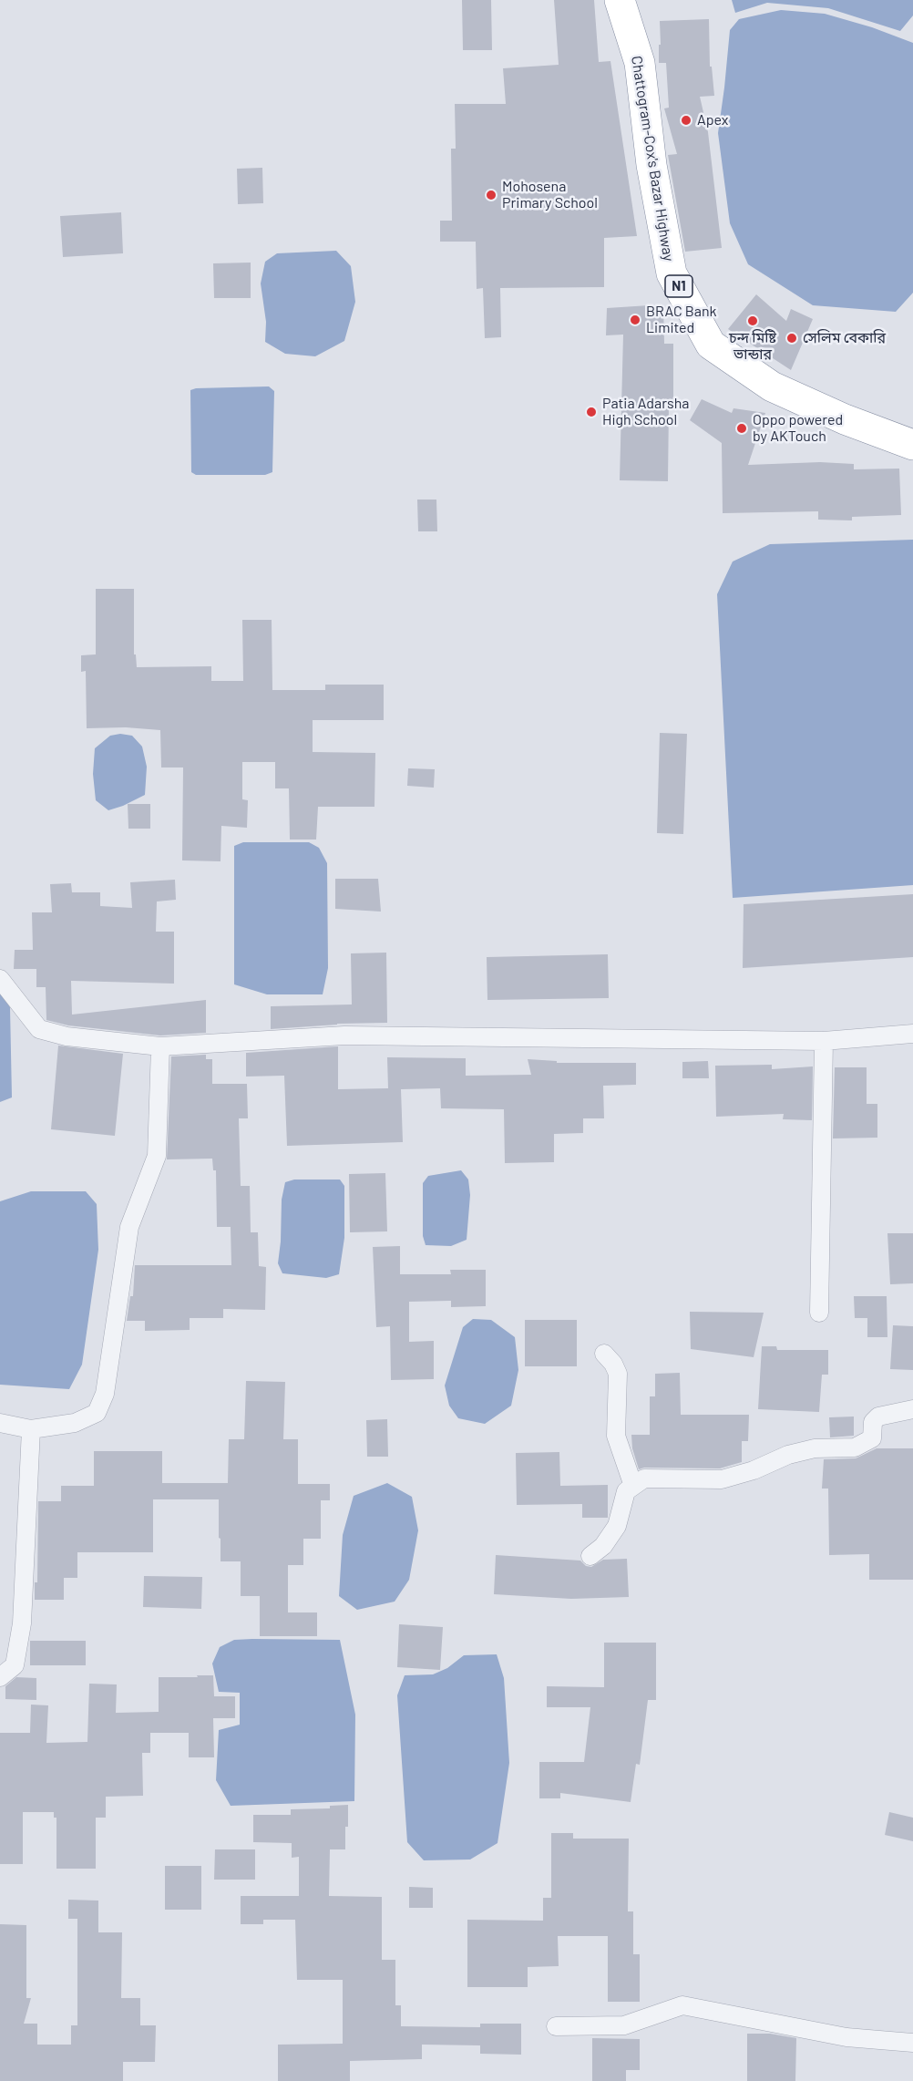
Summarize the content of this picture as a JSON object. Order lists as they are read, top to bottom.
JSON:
{
  "streets": {
    "highway": ["Chattogram-Cox's Bazar Highway", "N1"]
  },
  "places": [
    "Apex",
    "Mohosena Primary School",
    "BRAC Bank Limited",
    "চন্দ মিষ্টি ভান্ডার",
    "সেলিম বেকারি",
    "Patia Adarsha High School",
    "Oppo powered by AKTouch"
  ]
}
